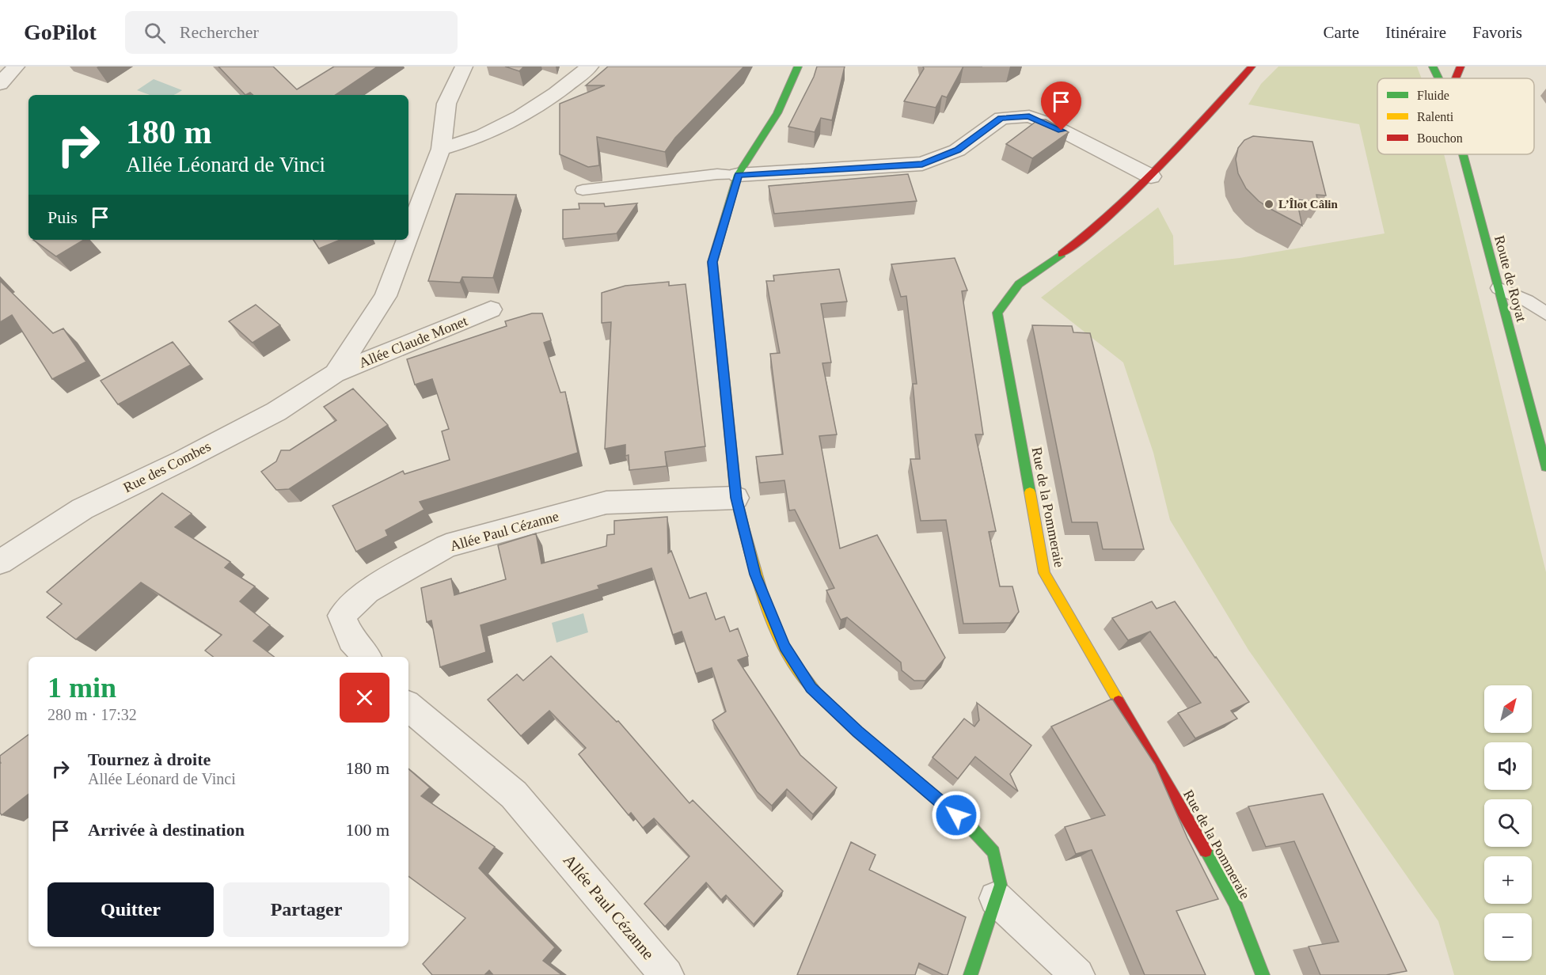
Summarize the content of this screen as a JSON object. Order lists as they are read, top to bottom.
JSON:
{
  "streets": {
    "street": [
      "Route de Royat",
      "Allée Claude Monet",
      "Rue des Combes",
      "Rue de la Pommeraie",
      "Allée Paul Cézanne"
    ]
  },
  "crossings": [
    ["Allée Claude Monet", "Rue des Combes"]
  ],
  "places": ["L’Îlot Câlin"],
  "legend": ["Fluide", "Ralenti", "Bouchon"],
  "north": "top right",
  "page": {
    "header": "GoPilot",
    "search": "Rechercher",
    "nav": ["Carte", "Itinéraire", "Favoris"],
    "turn": ["180 m", "Allée Léonard de Vinci"],
    "then": "Puis",
    "heading": ["1 min", "280 m · 17:32"],
    "map_buttons": ["+", "−"],
    "list": [
      {
        "name": "Tournez à droite",
        "note": "Allée Léonard de Vinci",
        "value": "180 m"
      },
      {
        "name": "Arrivée à destination",
        "value": "100 m"
      }
    ],
    "buttons": ["Quitter", "Partager"]
  }
}
